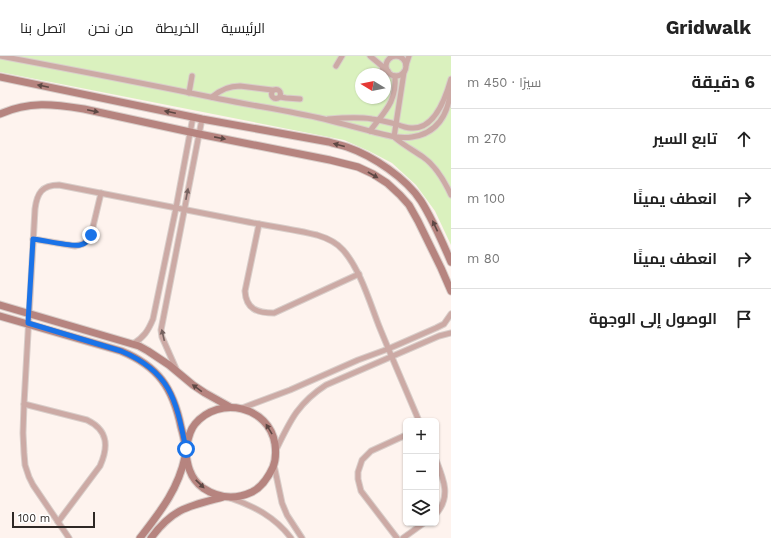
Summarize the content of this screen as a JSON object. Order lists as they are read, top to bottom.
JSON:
{
  "scale_bar": "100 m",
  "north": "left",
  "page": {
    "header": "Gridwalk",
    "nav": [
      "الرئيسية",
      "الخريطة",
      "من نحن",
      "اتصل بنا"
    ],
    "heading": ["6 دقيقة", "سيرًا · 450 m"],
    "list": [
      ["تابع السير", "270 m"],
      ["انعطف يمينًا", "100 m"],
      ["انعطف يمينًا", "80 m"],
      "الوصول إلى الوجهة"
    ],
    "map_buttons": ["+", "−"],
    "scale": "100 m"
  }
}
